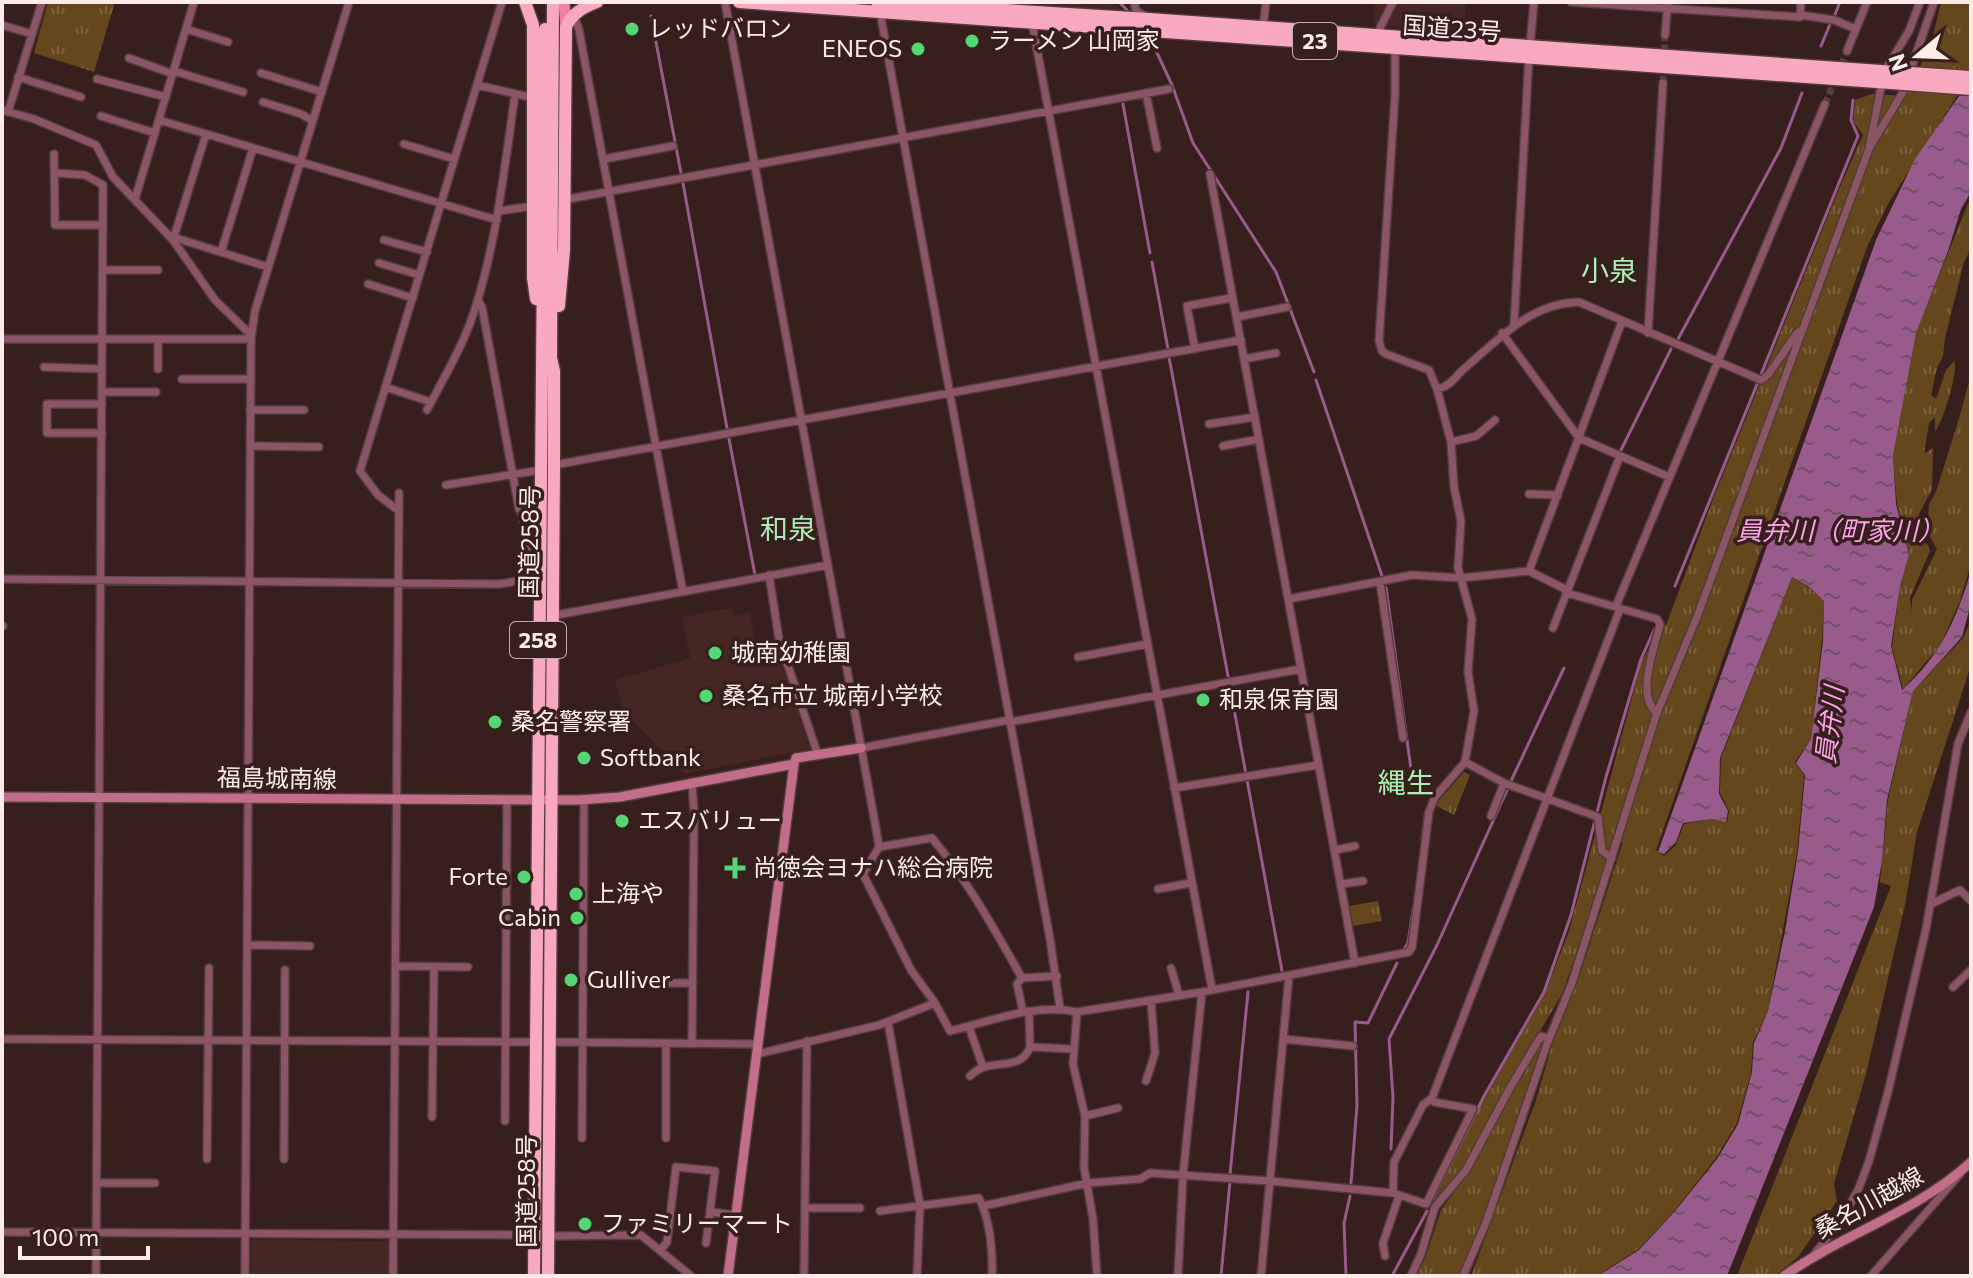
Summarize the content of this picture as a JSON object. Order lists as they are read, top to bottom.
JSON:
{
  "streets": {
    "highway": [
      "国道23号",
      "23",
      "国道258号",
      "258"
    ],
    "street": ["福島城南線", "桑名川越線"]
  },
  "crossings": [
    ["国道258号", "258"],
    ["国道258号", "福島城南線"]
  ],
  "districts": ["小泉", "和泉", "縄生"],
  "water": ["員弁川（町家川）", "員弁川"],
  "places": {
    "other": [
      "レッドバロン",
      "ラーメン 山岡家",
      "ENEOS",
      "城南幼稚園",
      "桑名市立 城南小学校",
      "和泉保育園",
      "桑名警察署",
      "Softbank",
      "エスバリュー",
      "Forte",
      "上海や",
      "Cabin",
      "Gulliver",
      "ファミリーマート"
    ],
    "health": ["尚徳会ヨナハ総合病院"]
  },
  "scale_bar": "100 m",
  "north": "left"
}
